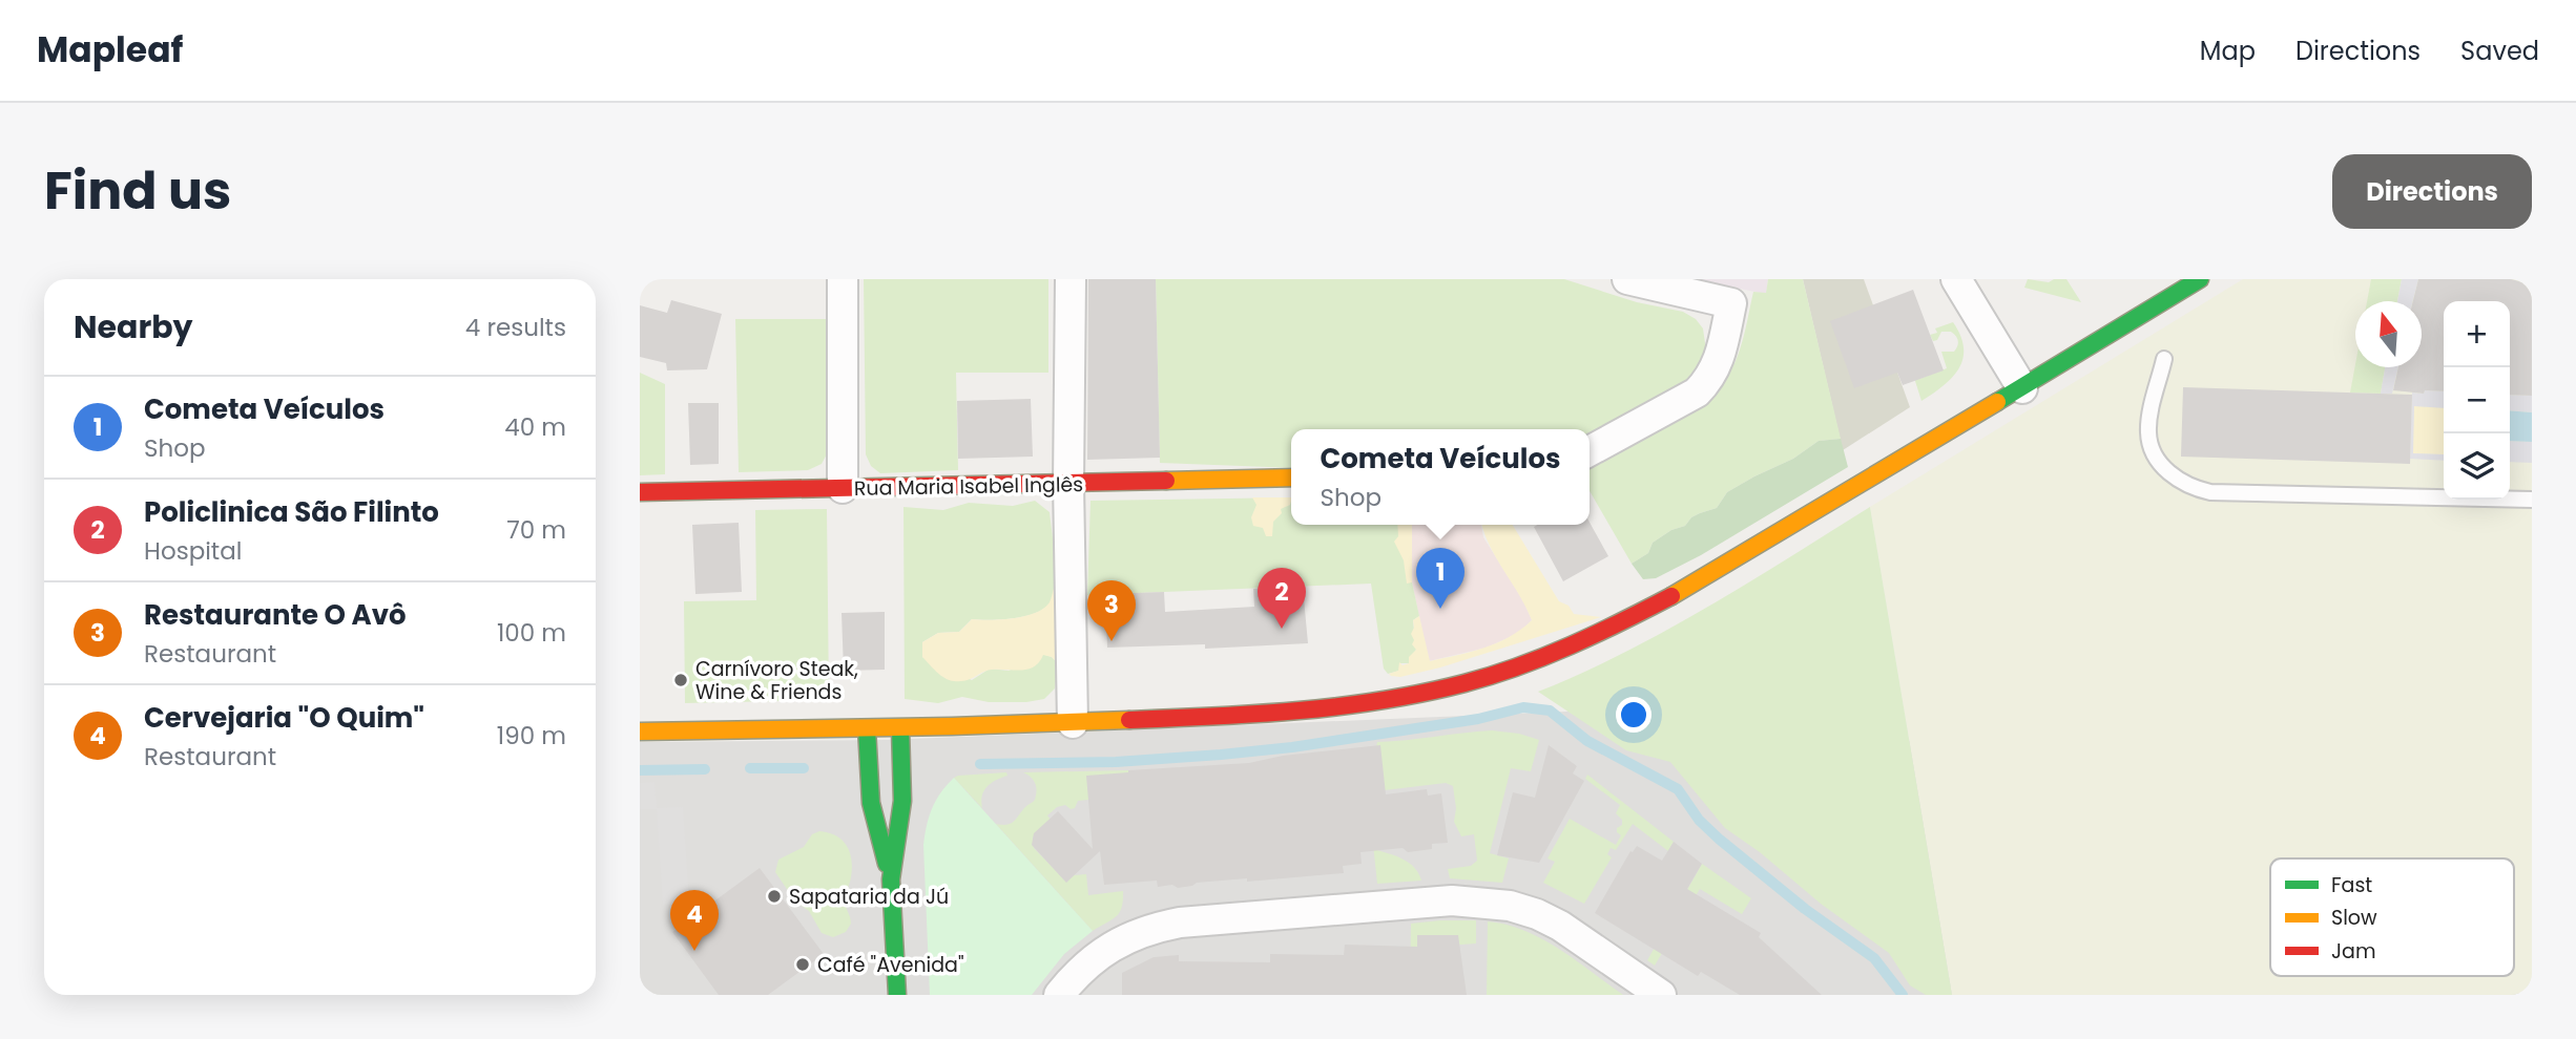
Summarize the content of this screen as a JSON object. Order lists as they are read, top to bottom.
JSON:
{
  "streets": {
    "main road": ["Rua Maria Isabel Inglês"]
  },
  "places": ["Carnívoro Steak, Wine & Friends", "Sapataria da Jú", "Café \"Avenida\""],
  "legend": ["Fast", "Slow", "Jam"],
  "north": "top",
  "page": {
    "header": "Mapleaf",
    "nav": ["Map", "Directions", "Saved"],
    "title": "Find us",
    "buttons": "Directions",
    "heading": ["Nearby", "4 results"],
    "map_buttons": ["+", "−"],
    "list": [
      {
        "mark": "1",
        "name": "Cometa Veículos",
        "note": "Shop",
        "value": "40 m"
      },
      {
        "mark": "2",
        "name": "Policlinica São Filinto",
        "note": "Hospital",
        "value": "70 m"
      },
      {
        "mark": "3",
        "name": "Restaurante O Avô",
        "note": "Restaurant",
        "value": "100 m"
      },
      {
        "mark": "4",
        "name": "Cervejaria \"O Quim\"",
        "note": "Restaurant",
        "value": "190 m"
      }
    ],
    "popup": ["Cometa Veículos", "Shop"],
    "pins": [
      "1",
      "2",
      "3",
      "4"
    ]
  }
}
